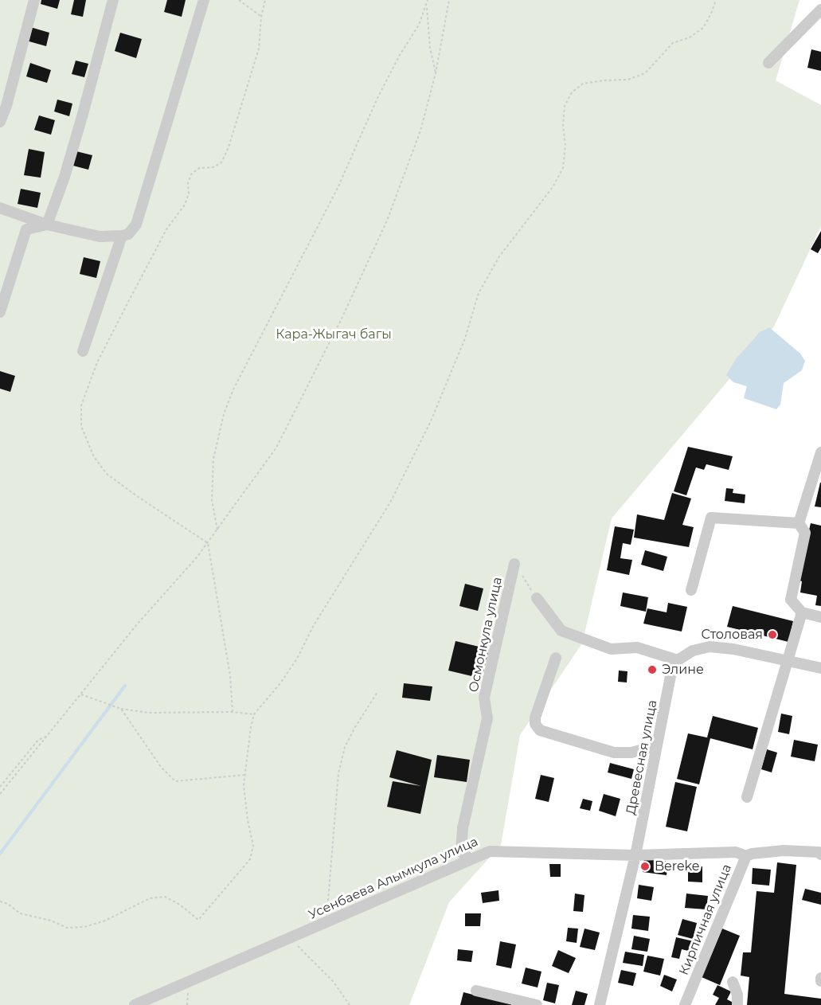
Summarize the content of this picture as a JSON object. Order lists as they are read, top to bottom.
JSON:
{
  "streets": {
    "street": [
      "Осмонкула улица",
      "Древесная улица",
      "Усенбаева Алымкула улица",
      "Кирпичная улица"
    ]
  },
  "crossings": [
    ["Осмонкула улица", "Усенбаева Алымкула улица"],
    ["Древесная улица", "Усенбаева Алымкула улица"],
    ["Усенбаева Алымкула улица", "Кирпичная улица"]
  ],
  "parks": ["Кара-Жыгач багы"],
  "places": ["Столовая", "Элине", "Bereke"]
}
